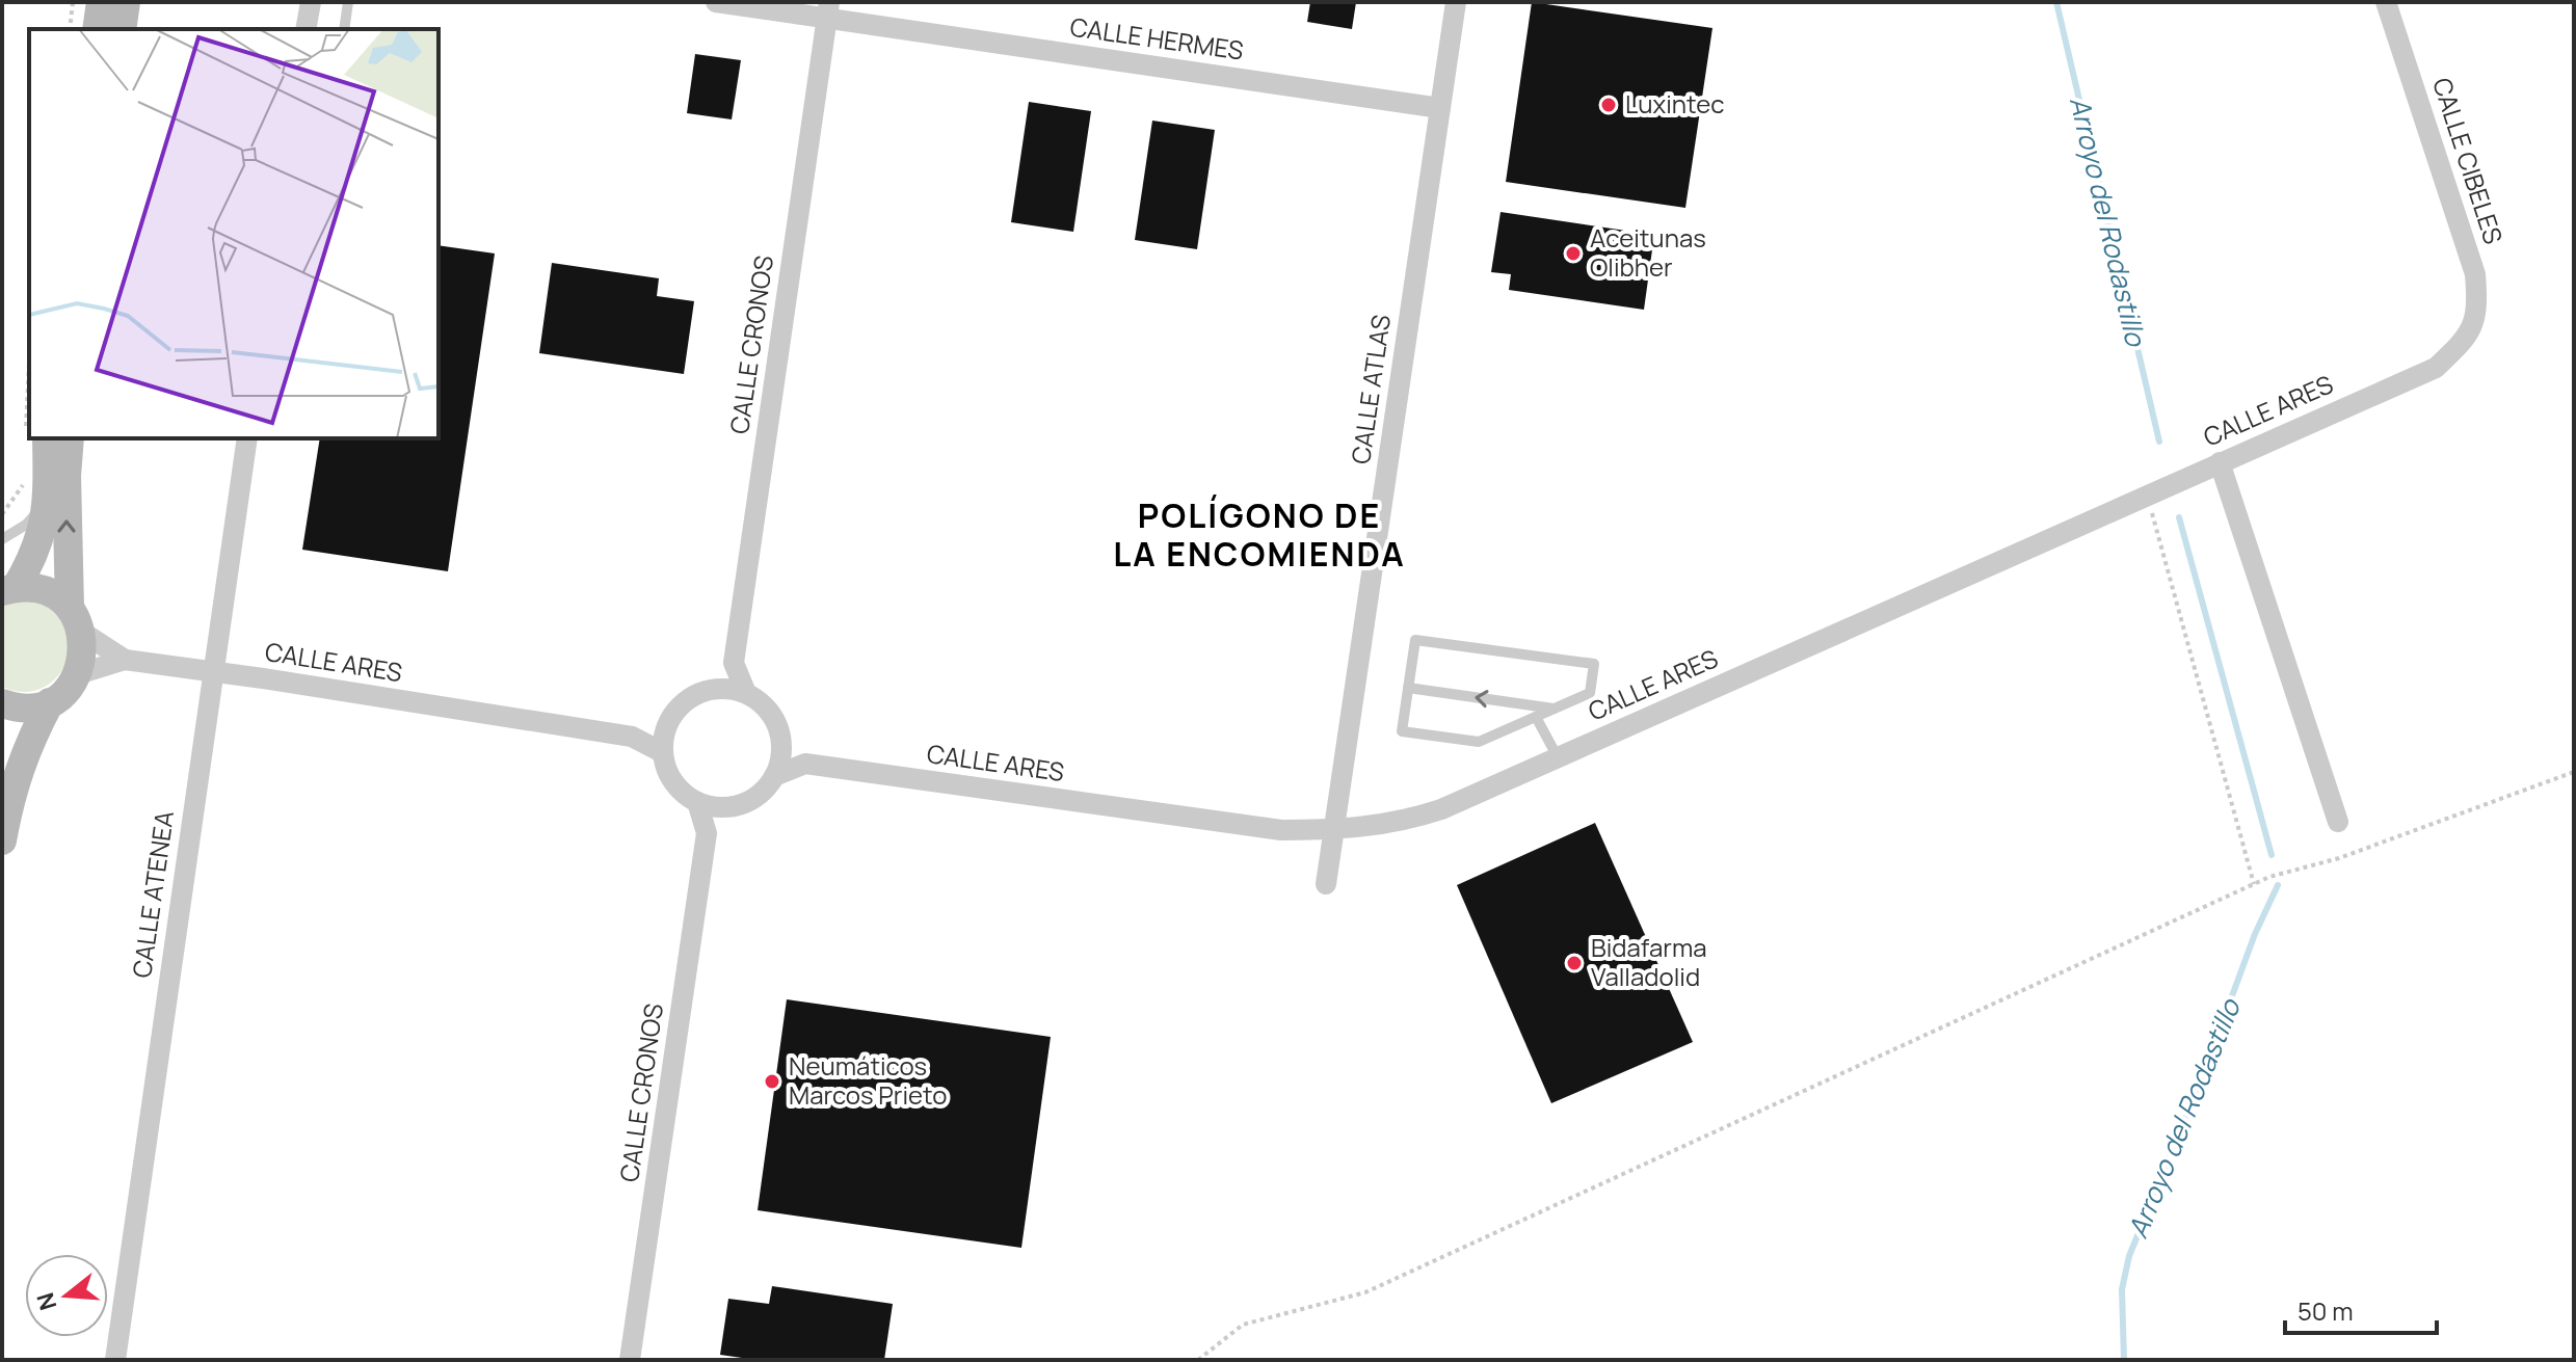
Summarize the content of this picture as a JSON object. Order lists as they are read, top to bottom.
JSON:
{
  "streets": {
    "street": [
      "CALLE HERMES",
      "CALLE CIBELES",
      "CALLE CRONOS",
      "CALLE ATLAS",
      "CALLE ARES",
      "CALLE ATENEA"
    ]
  },
  "crossings": [
    ["CALLE HERMES", "CALLE CRONOS"],
    ["CALLE HERMES", "CALLE ATLAS"],
    ["CALLE CIBELES", "CALLE ARES"],
    ["CALLE CRONOS", "CALLE ARES"],
    ["CALLE ATLAS", "CALLE ARES"],
    ["CALLE ARES", "CALLE ATENEA"]
  ],
  "districts": ["POLÍGONO DE LA ENCOMIENDA"],
  "water": ["Arroyo del Rodastillo"],
  "places": [
    "Luxintec",
    "Aceitunas Olibher",
    "Bidafarma Valladolid",
    "Neumáticos Marcos Prieto"
  ],
  "scale_bar": "50 m",
  "north": "left"
}
